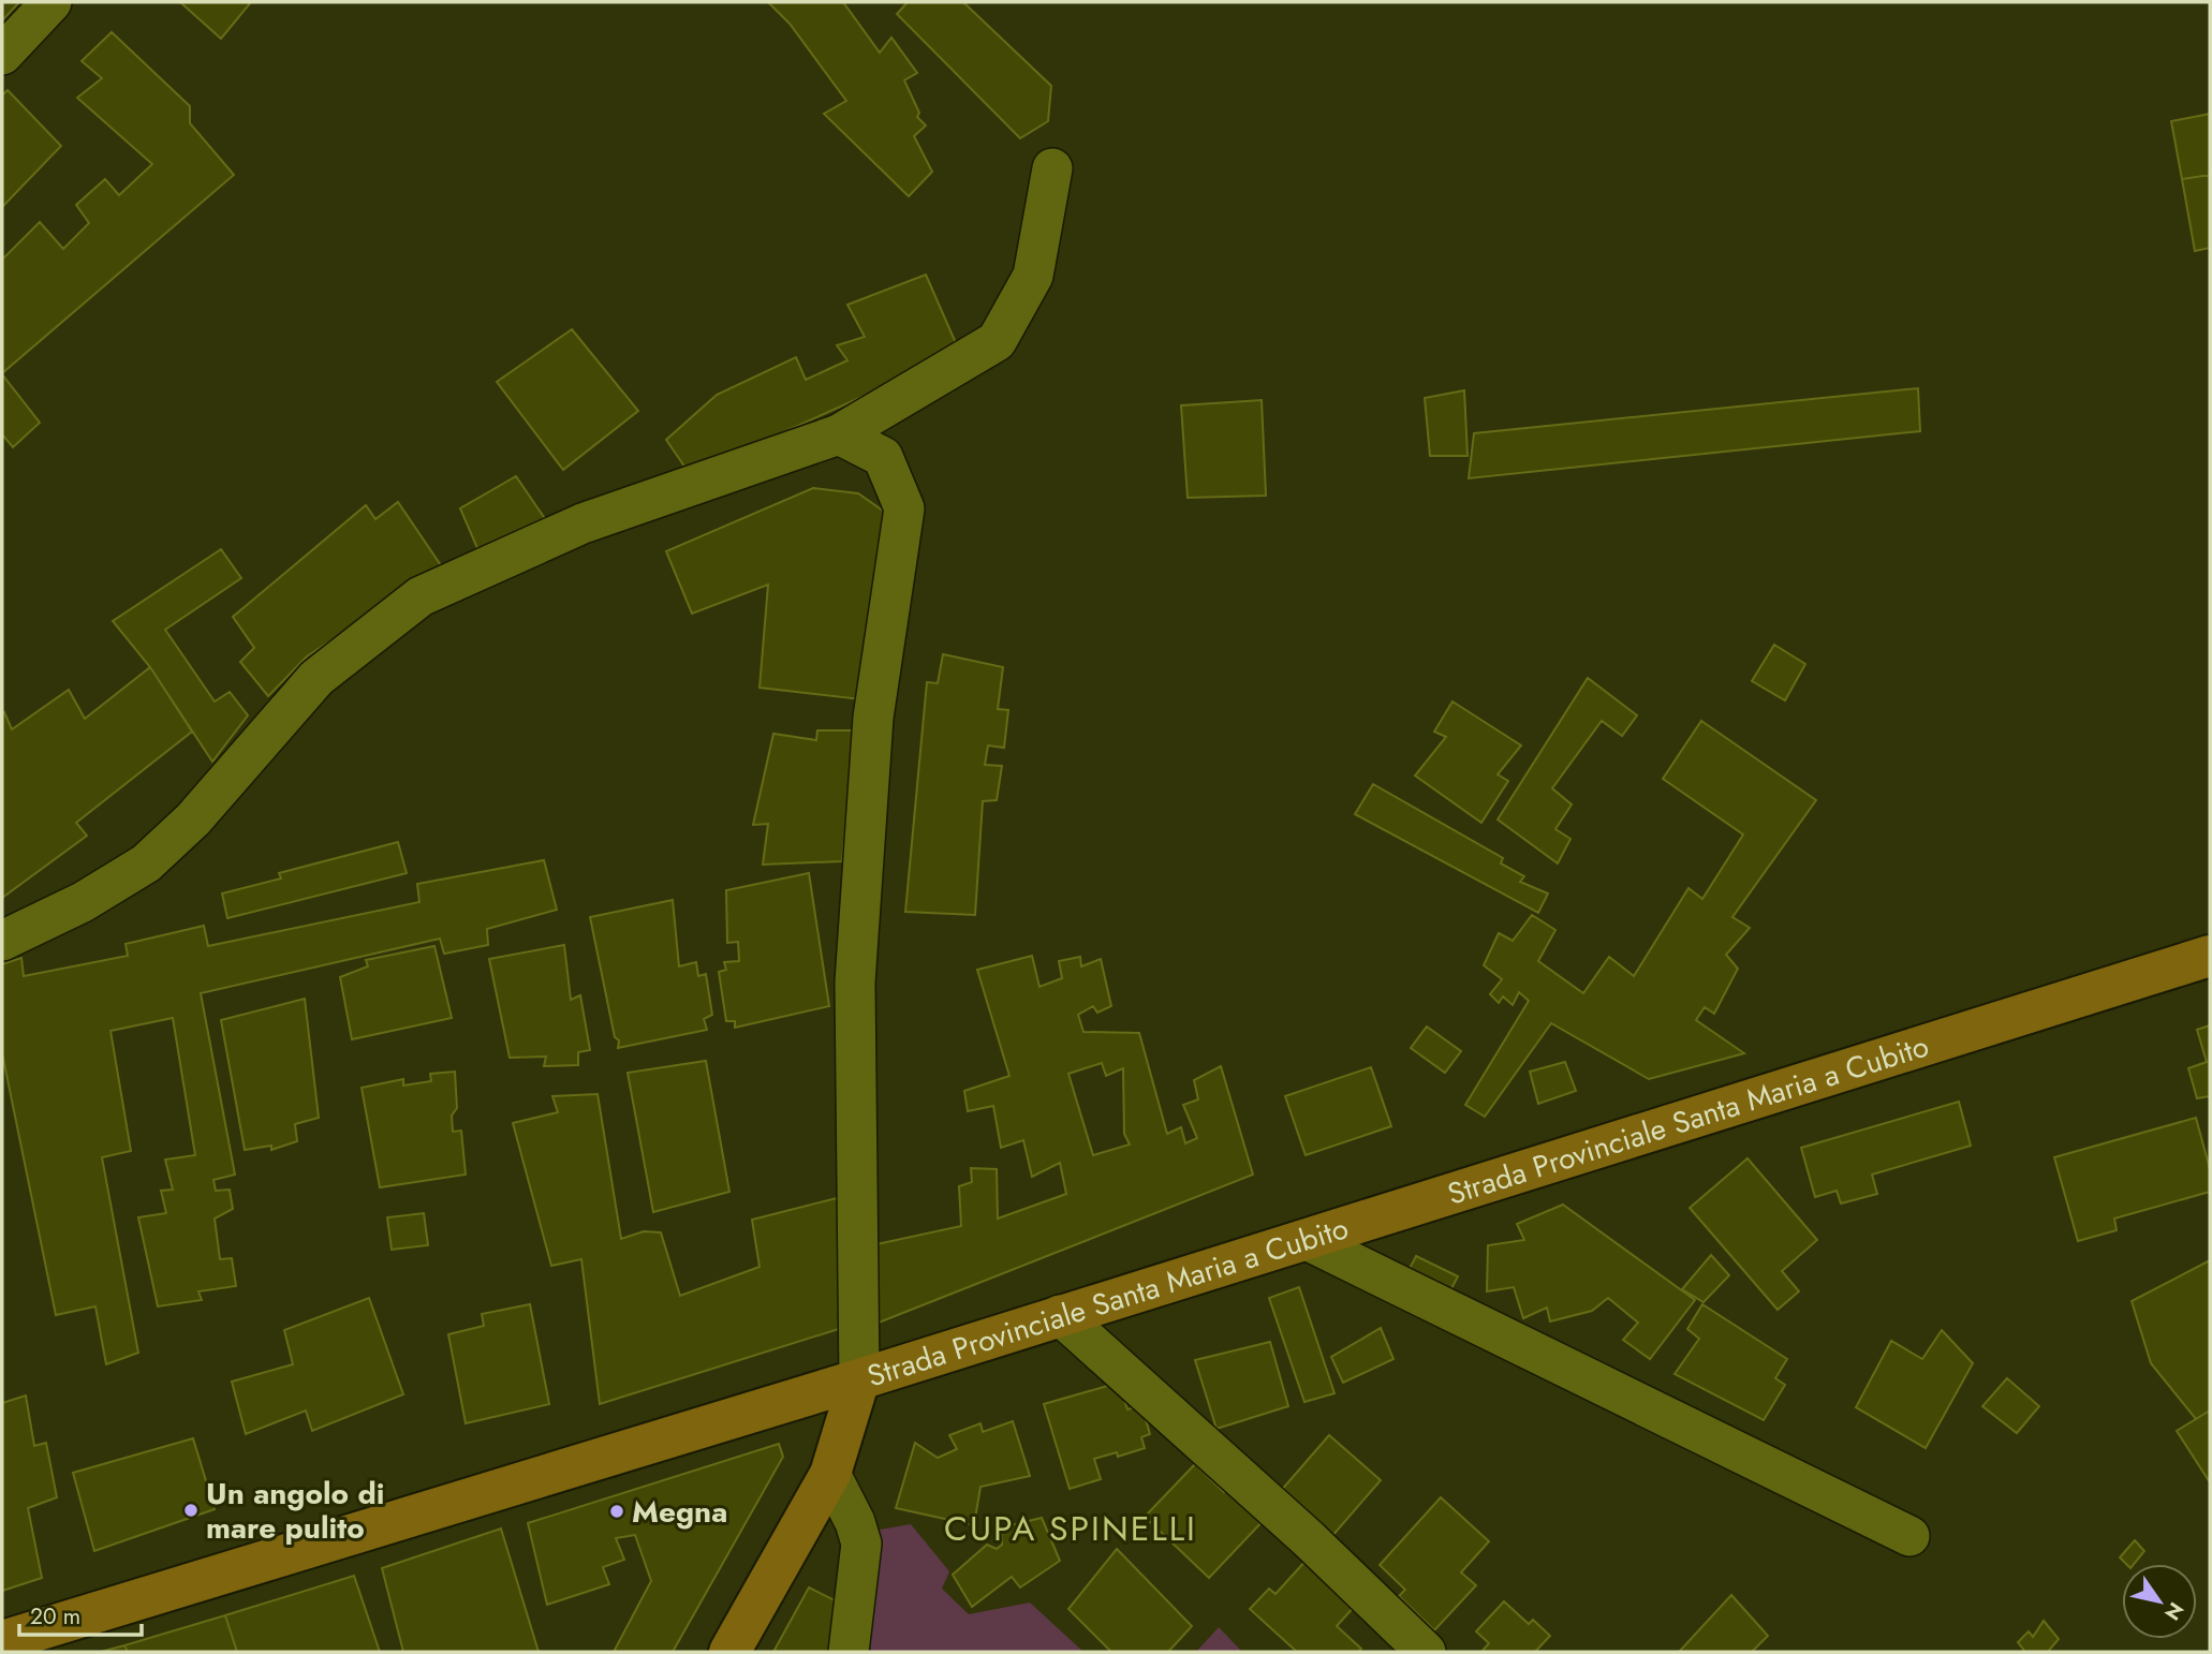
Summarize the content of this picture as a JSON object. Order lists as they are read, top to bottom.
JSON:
{
  "streets": {
    "main road": ["Strada Provinciale Santa Maria a Cubito"]
  },
  "districts": ["CUPA SPINELLI"],
  "places": ["Un angolo di mare pulito", "Megna"],
  "scale_bar": "20 m",
  "north": "bottom right"
}
